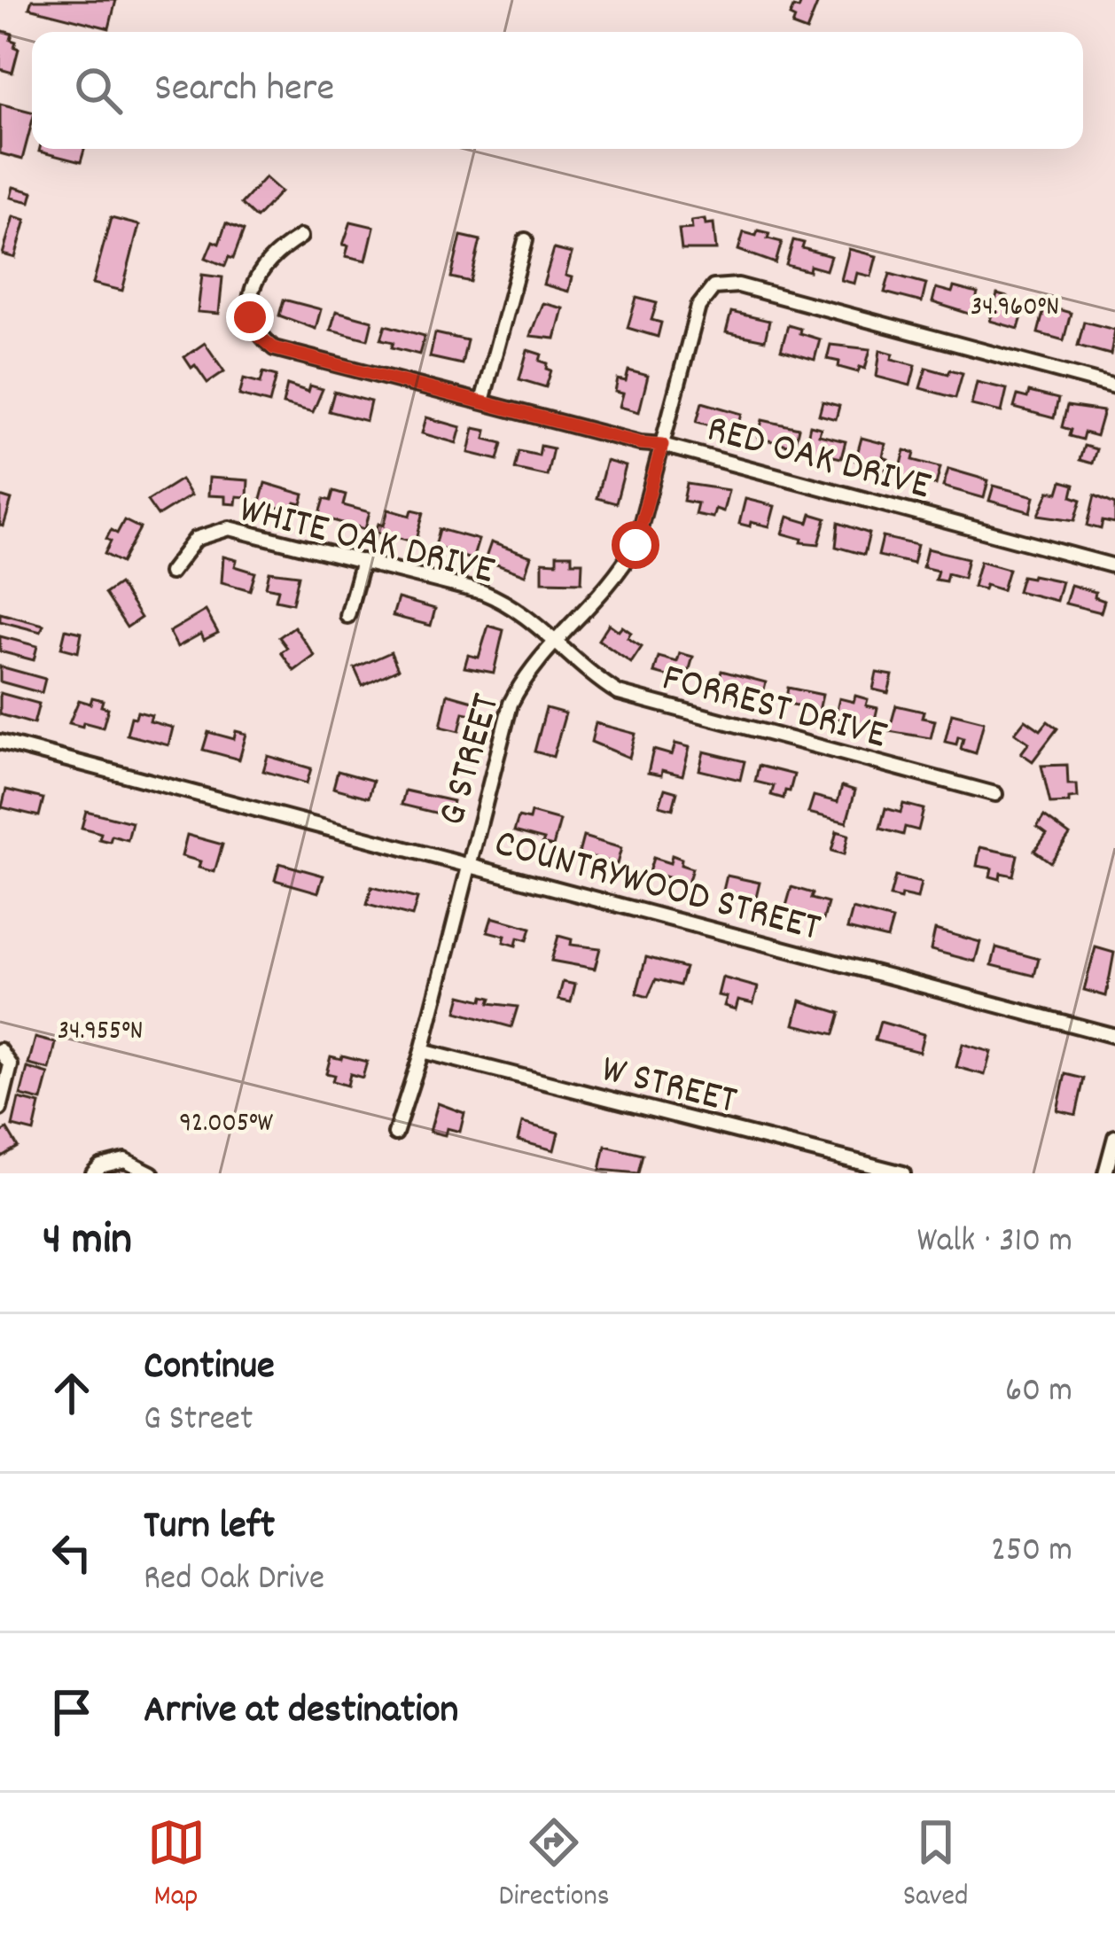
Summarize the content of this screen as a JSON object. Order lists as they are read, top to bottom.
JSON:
{
  "streets": {
    "street": [
      "RED OAK DRIVE",
      "WHITE OAK DRIVE",
      "FORREST DRIVE",
      "G STREET",
      "COUNTRYWOOD STREET",
      "W STREET"
    ]
  },
  "crossings": [
    ["RED OAK DRIVE", "G STREET"],
    ["WHITE OAK DRIVE", "FORREST DRIVE"],
    ["WHITE OAK DRIVE", "G STREET"],
    ["FORREST DRIVE", "G STREET"],
    ["G STREET", "COUNTRYWOOD STREET"],
    ["G STREET", "W STREET"]
  ],
  "page": {
    "search": "Search here",
    "heading": ["4 min", "Walk · 310 m"],
    "list": [
      ["Continue", "G Street", "60 m"],
      ["Turn left", "Red Oak Drive", "250 m"],
      "Arrive at destination"
    ],
    "nav": ["Map", "Directions", "Saved"]
  },
  "coordinates": ["34.960°N", "34.955°N", "92.005°W"]
}
